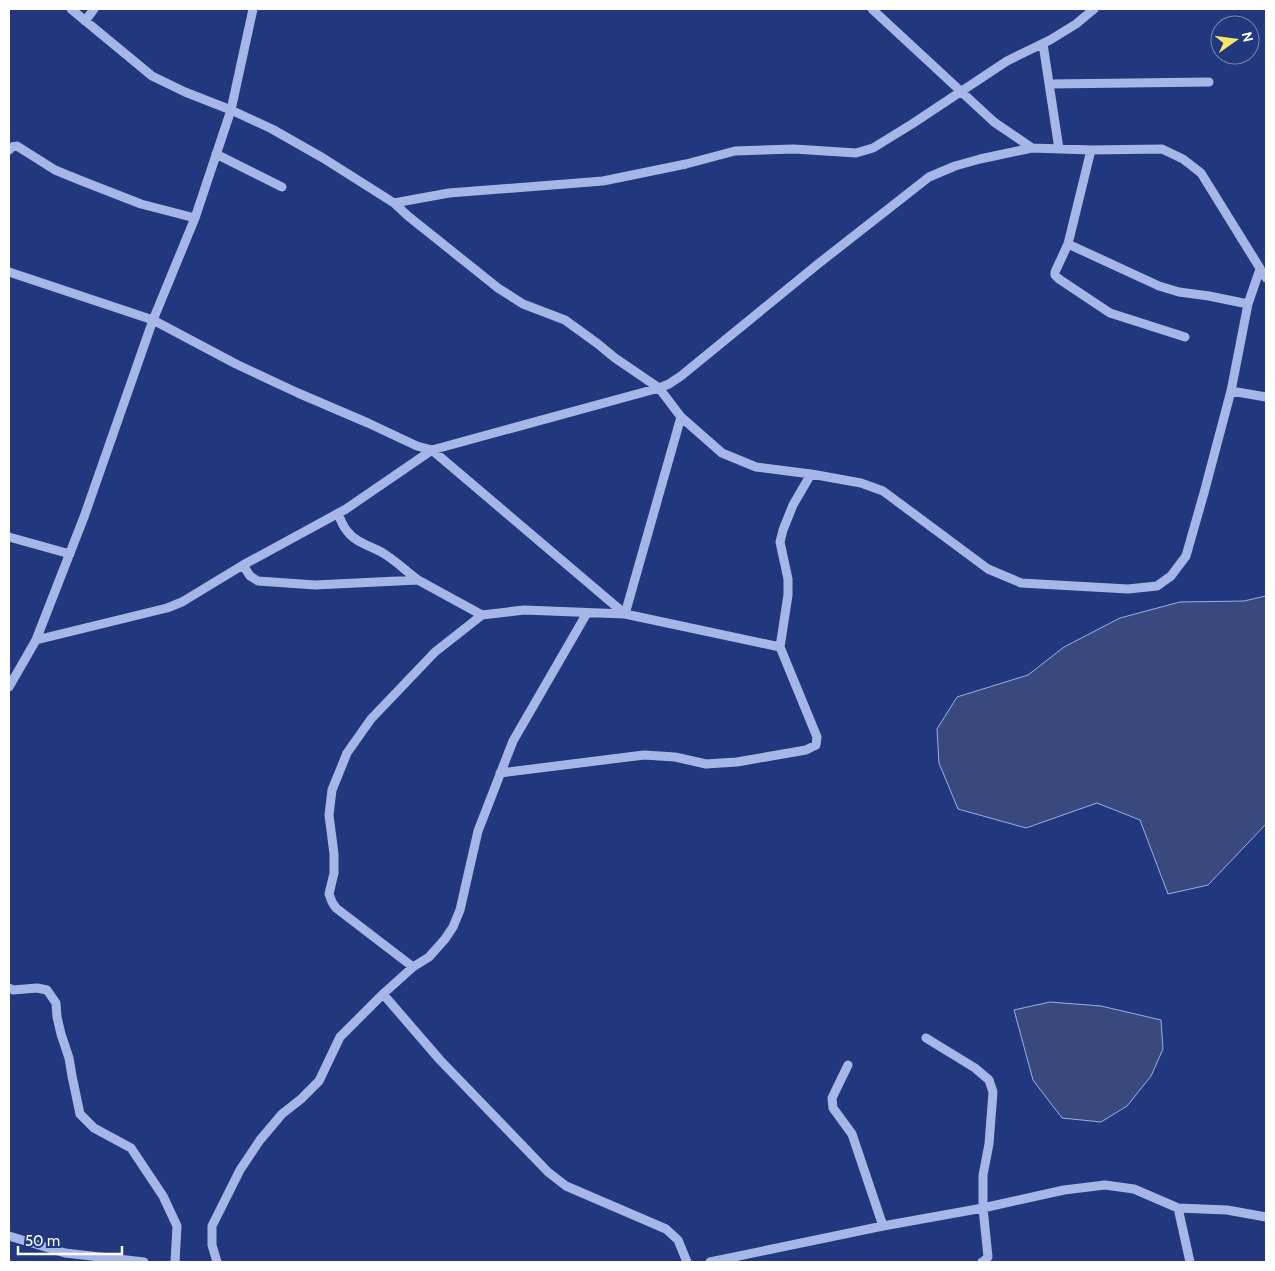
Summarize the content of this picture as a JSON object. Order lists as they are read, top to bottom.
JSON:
{
  "scale_bar": "50 m",
  "north": "right"
}
